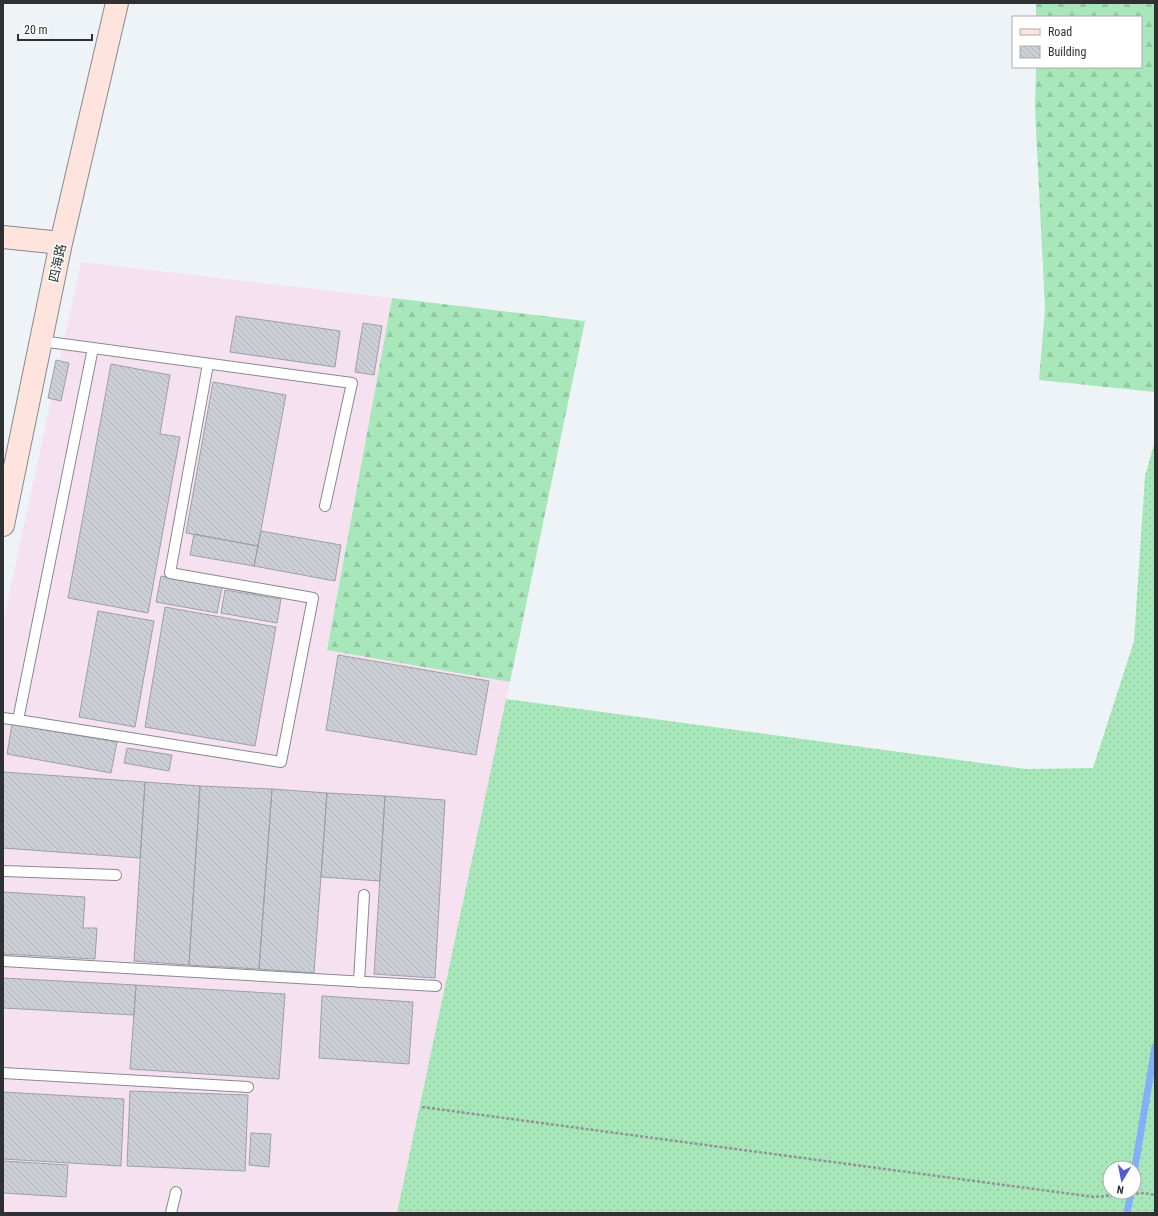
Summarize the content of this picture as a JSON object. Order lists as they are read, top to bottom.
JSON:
{
  "streets": {
    "street": ["四海路"]
  },
  "legend": ["Road", "Building"],
  "scale_bar": "20 m",
  "north": "bottom"
}
